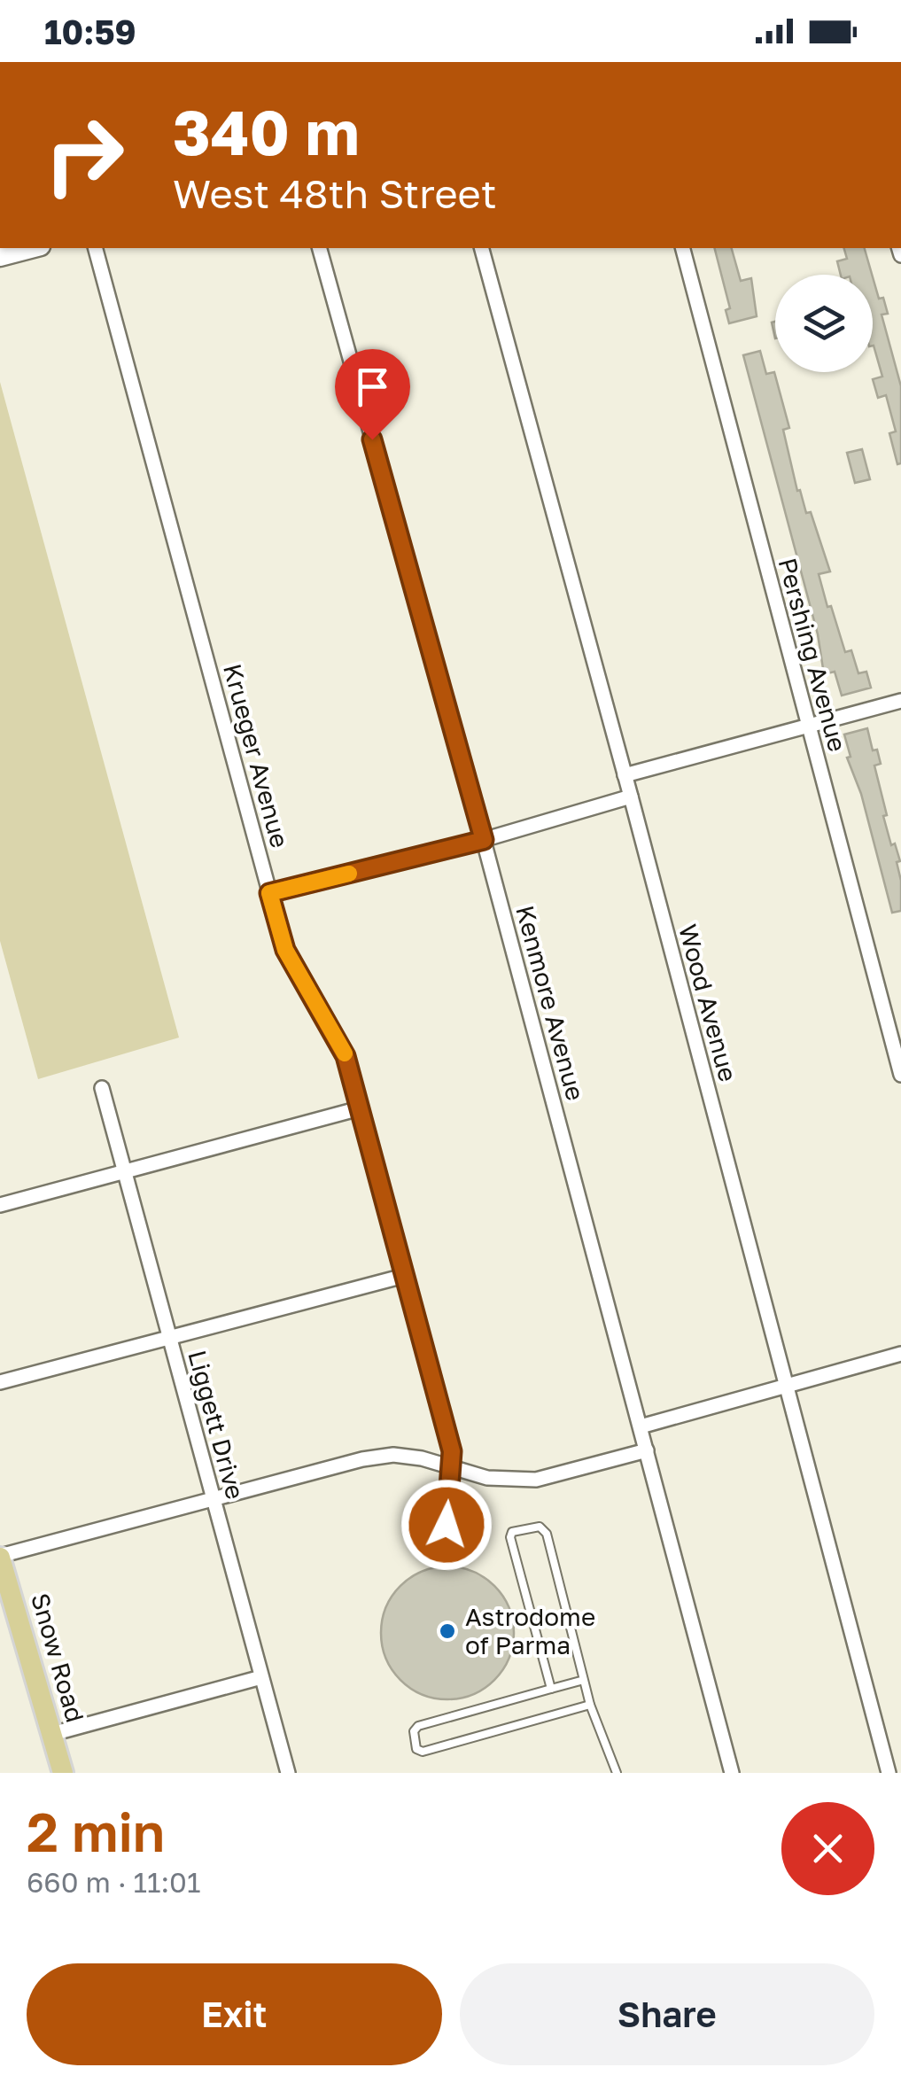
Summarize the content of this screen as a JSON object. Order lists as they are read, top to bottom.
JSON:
{
  "streets": {
    "main road": ["Snow Road"],
    "street": [
      "Pershing Avenue",
      "Krueger Avenue",
      "Kenmore Avenue",
      "Wood Avenue",
      "Liggett Drive"
    ]
  },
  "places": ["Astrodome of Parma"],
  "page": {
    "status": "10:59",
    "turn": ["340 m", "West 48th Street"],
    "heading": ["2 min", "660 m · 11:01"],
    "buttons": ["Exit", "Share"]
  }
}
